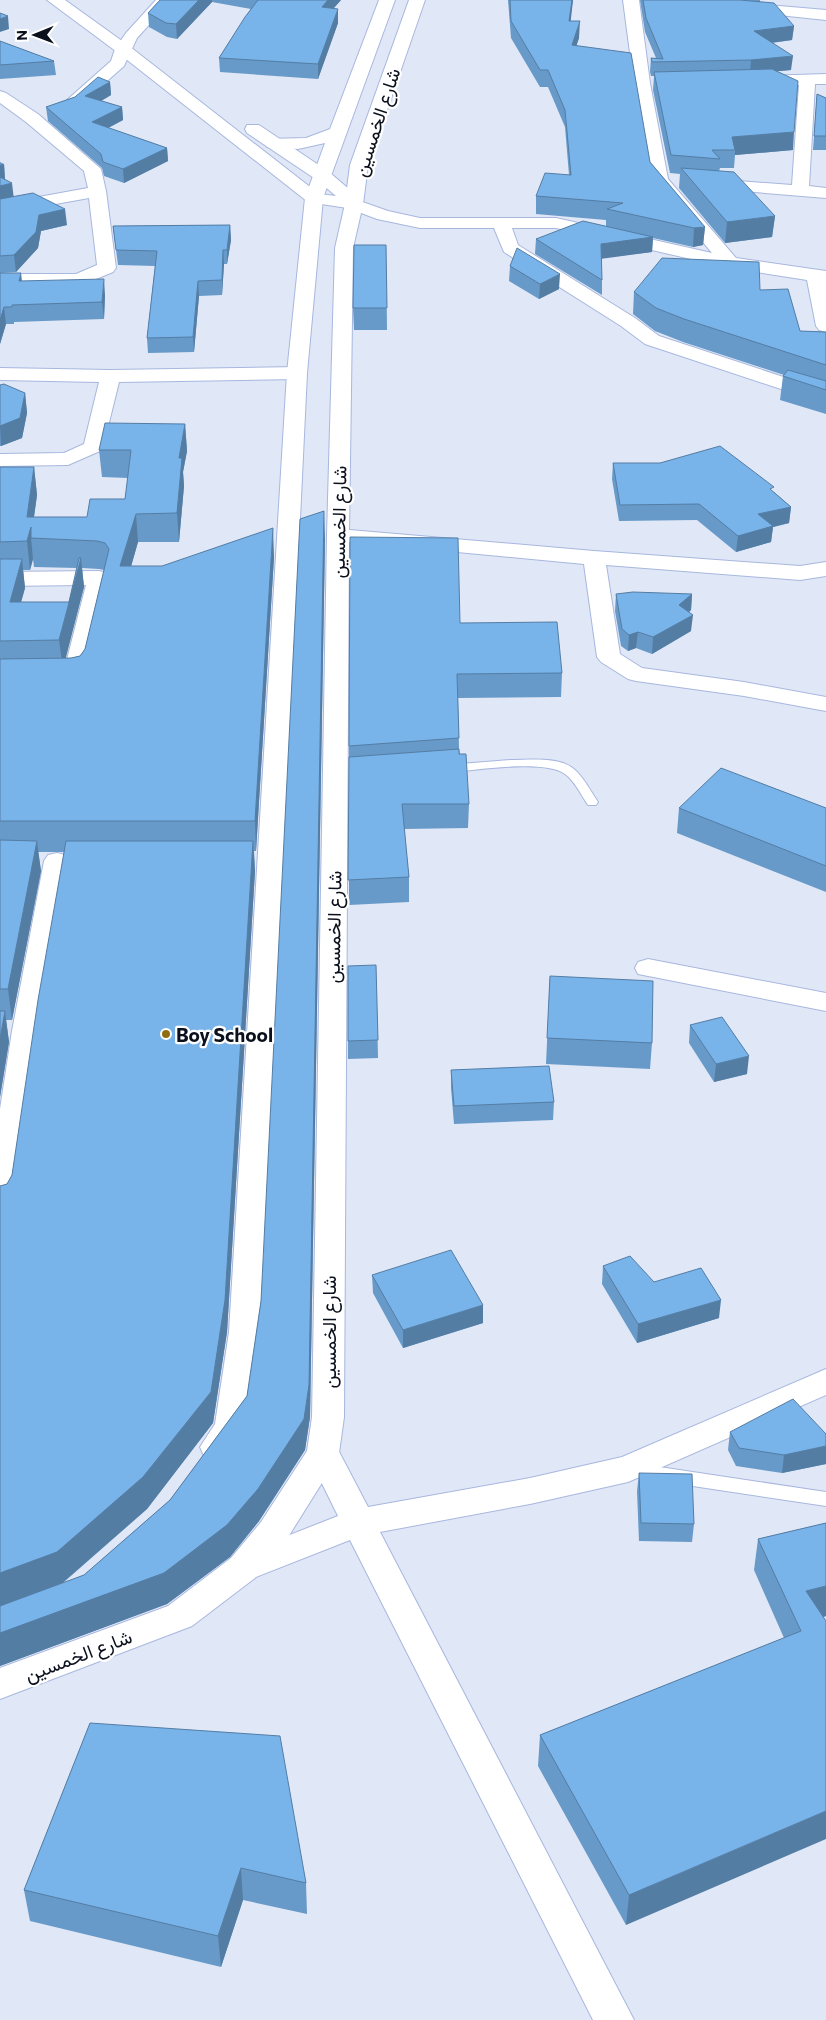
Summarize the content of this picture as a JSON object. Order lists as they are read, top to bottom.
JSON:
{
  "streets": {
    "street": ["شارع الخمسين"]
  },
  "places": ["Boy School"],
  "north": "left"
}
